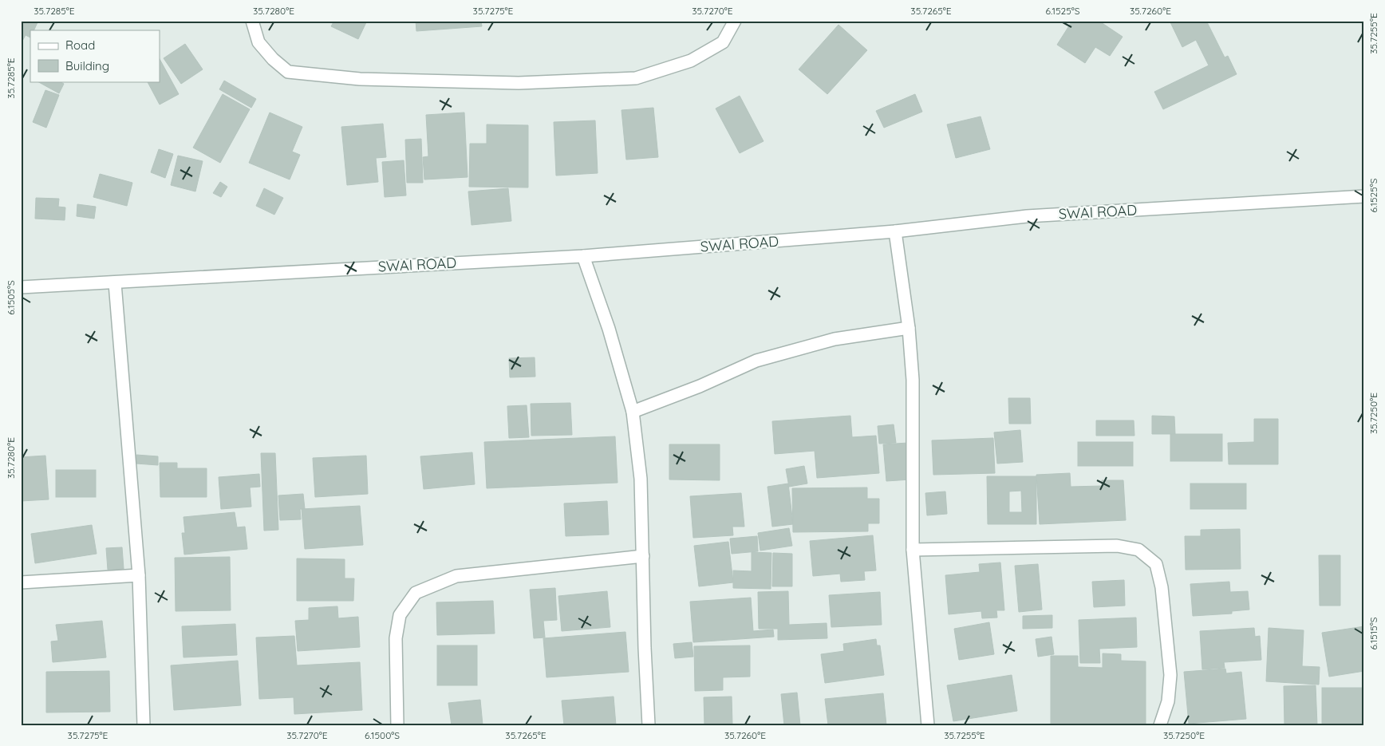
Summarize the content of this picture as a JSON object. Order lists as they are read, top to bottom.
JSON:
{
  "streets": {
    "street": ["SWAI ROAD"]
  },
  "legend": ["Road", "Building"],
  "coordinates": [
    "35.7285°E",
    "35.7280°E",
    "35.7275°E",
    "35.7270°E",
    "35.7265°E",
    "6.1525°S",
    "35.7260°E",
    "35.7255°E",
    "6.1505°S",
    "35.7250°E",
    "6.1515°S",
    "6.1500°S"
  ]
}
